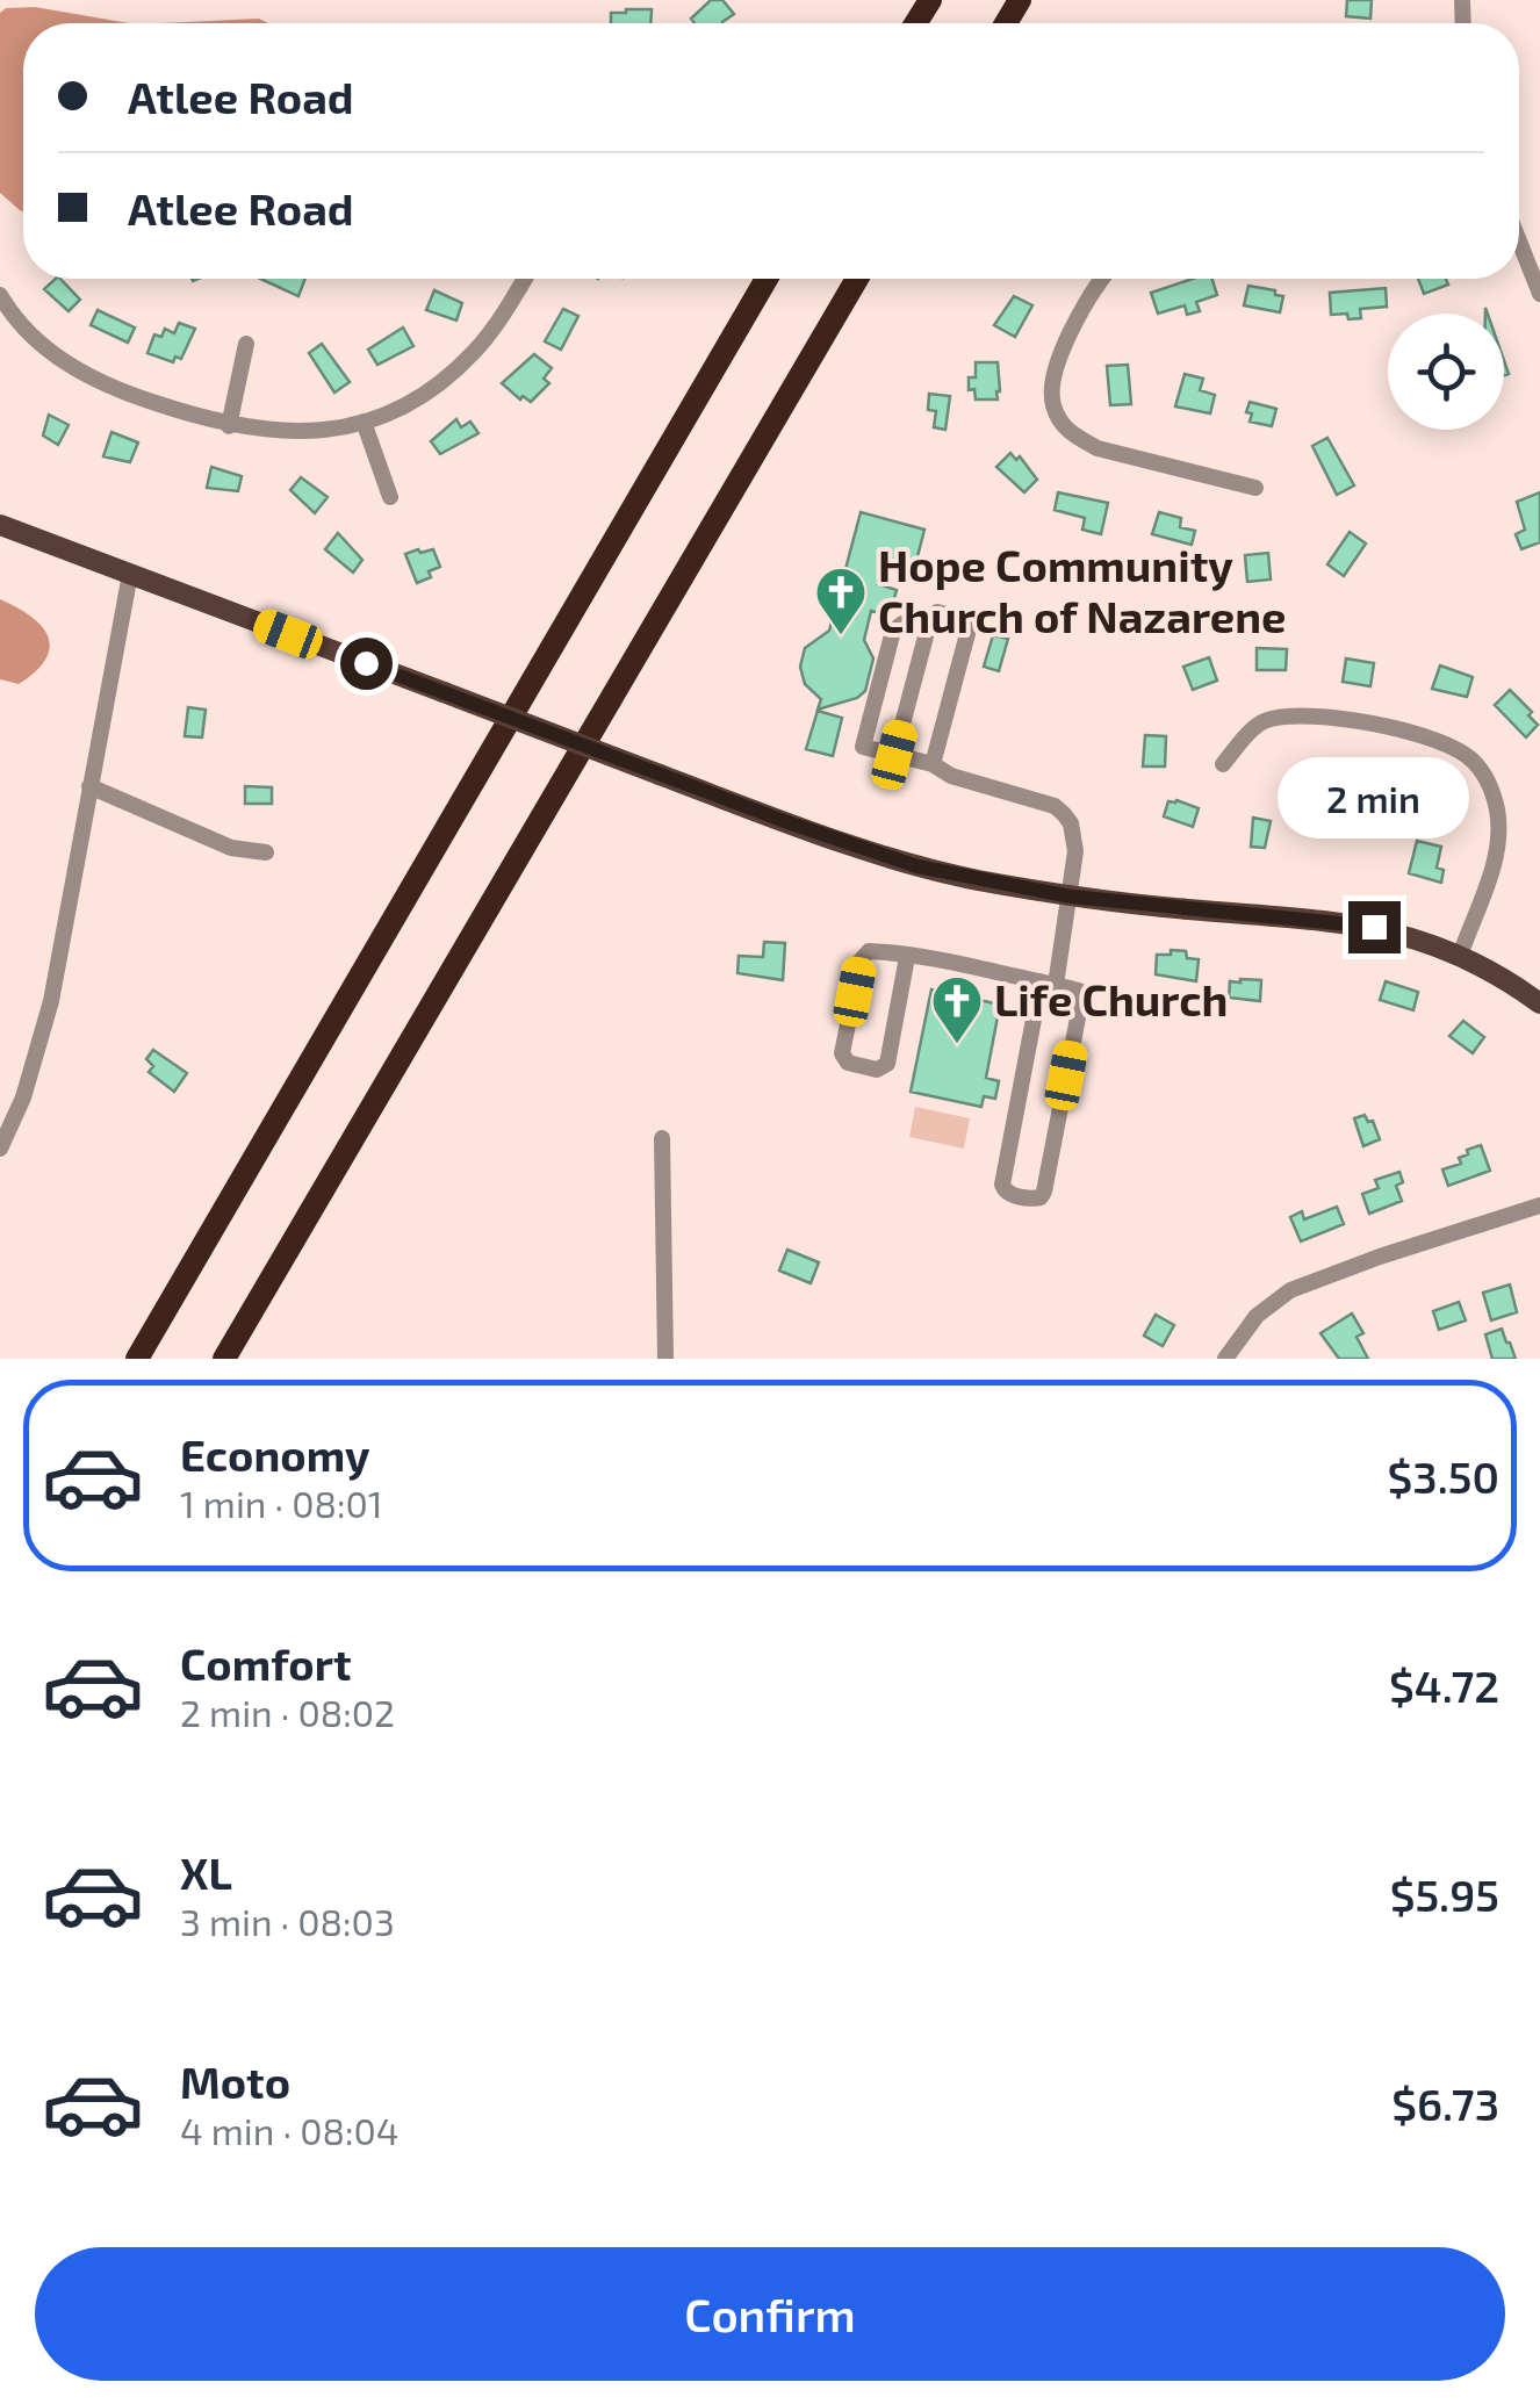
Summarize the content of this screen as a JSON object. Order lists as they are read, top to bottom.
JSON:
{
  "places": {
    "church": ["Hope Community Church of Nazarene", "Life Church"]
  },
  "page": {
    "banner": ["Atlee Road", "Atlee Road"],
    "bubble": "2 min",
    "list": [
      {
        "name": "Economy",
        "note": "1 min · 08:01",
        "value": "$3.50"
      },
      {
        "name": "Comfort",
        "note": "2 min · 08:02",
        "value": "$4.72"
      },
      {
        "name": "XL",
        "note": "3 min · 08:03",
        "value": "$5.95"
      },
      {
        "name": "Moto",
        "note": "4 min · 08:04",
        "value": "$6.73"
      }
    ],
    "buttons": "Confirm"
  }
}
